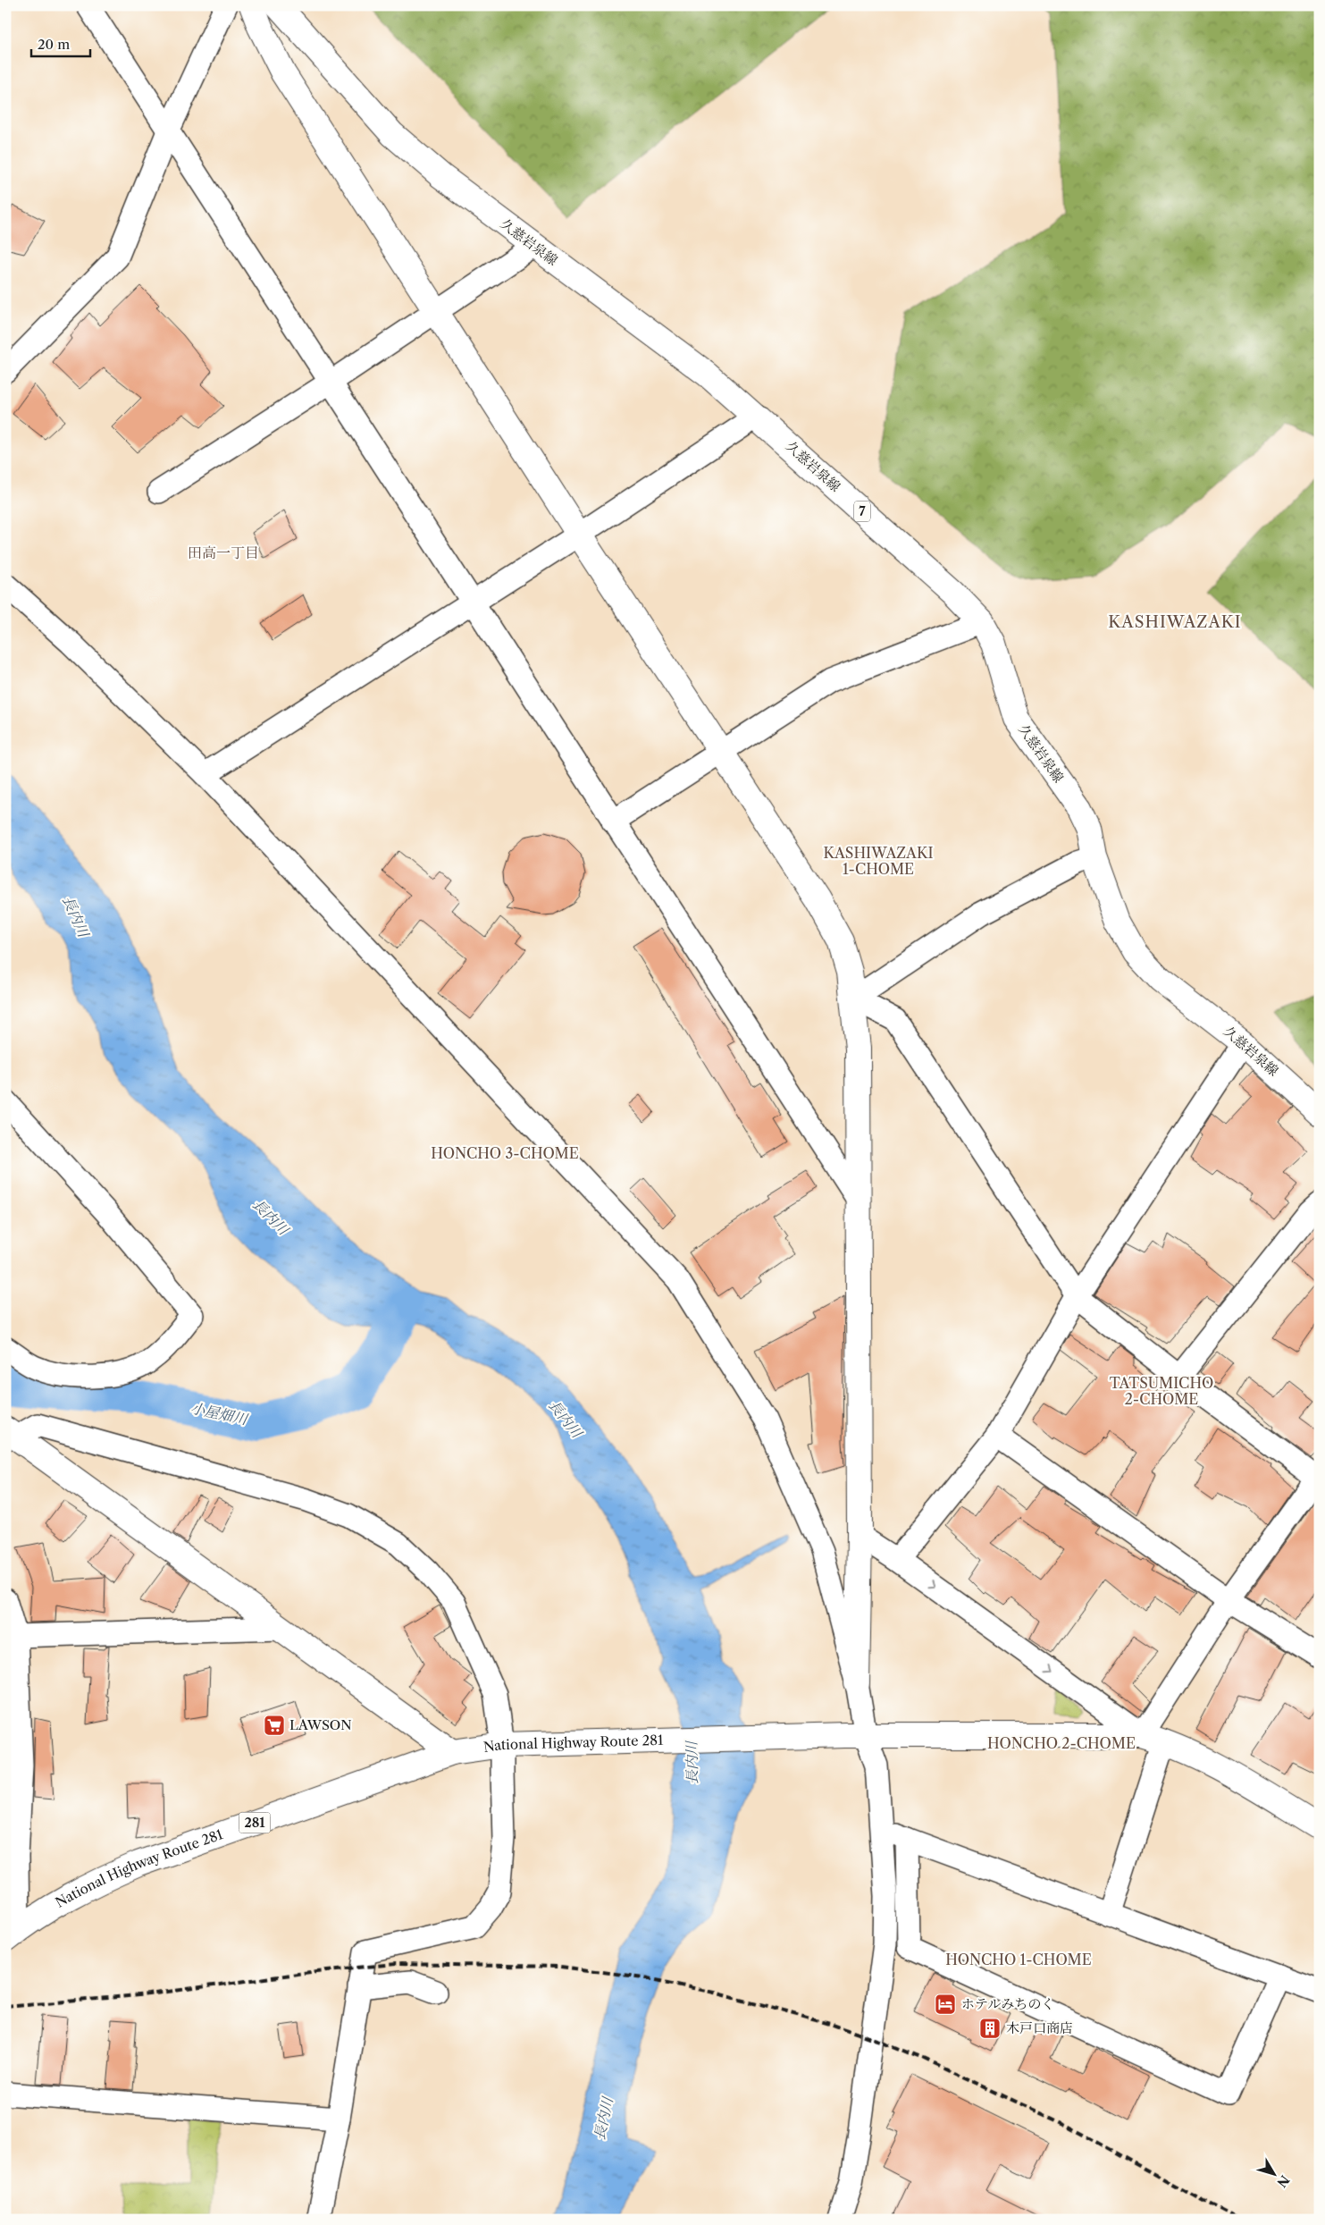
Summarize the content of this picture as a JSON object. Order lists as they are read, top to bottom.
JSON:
{
  "streets": {
    "main road": [
      "久慈岩泉線",
      "7",
      "National Highway Route 281",
      "281"
    ]
  },
  "districts": [
    "田高一丁目",
    "KASHIWAZAKI",
    "KASHIWAZAKI 1-CHOME",
    "HONCHO 3-CHOME",
    "TATSUMICHO 2-CHOME",
    "HONCHO 2-CHOME",
    "HONCHO 1-CHOME"
  ],
  "water": ["長内川", "小屋畑川"],
  "places": {
    "supermarket": ["LAWSON"],
    "hotel": ["ホテルみちのく"],
    "building": ["木戸口商店"]
  },
  "scale_bar": "20 m",
  "north": "bottom right"
}
